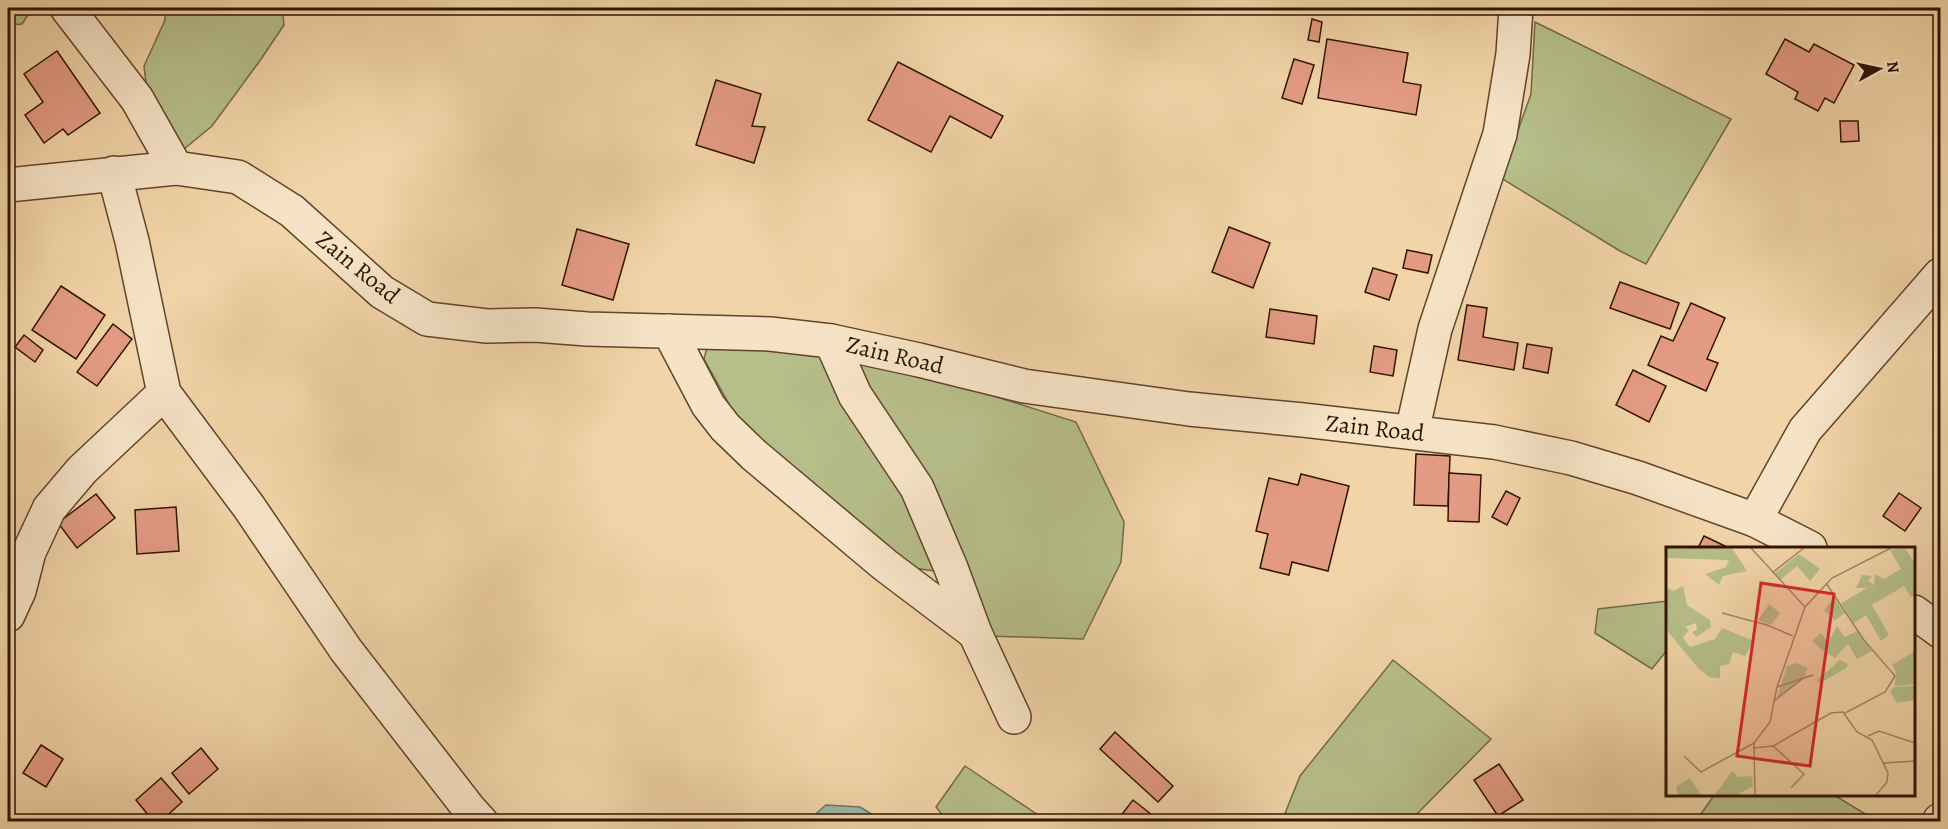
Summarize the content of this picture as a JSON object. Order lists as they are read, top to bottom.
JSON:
{
  "streets": {
    "street": ["Zain Road"]
  },
  "north": "right"
}
